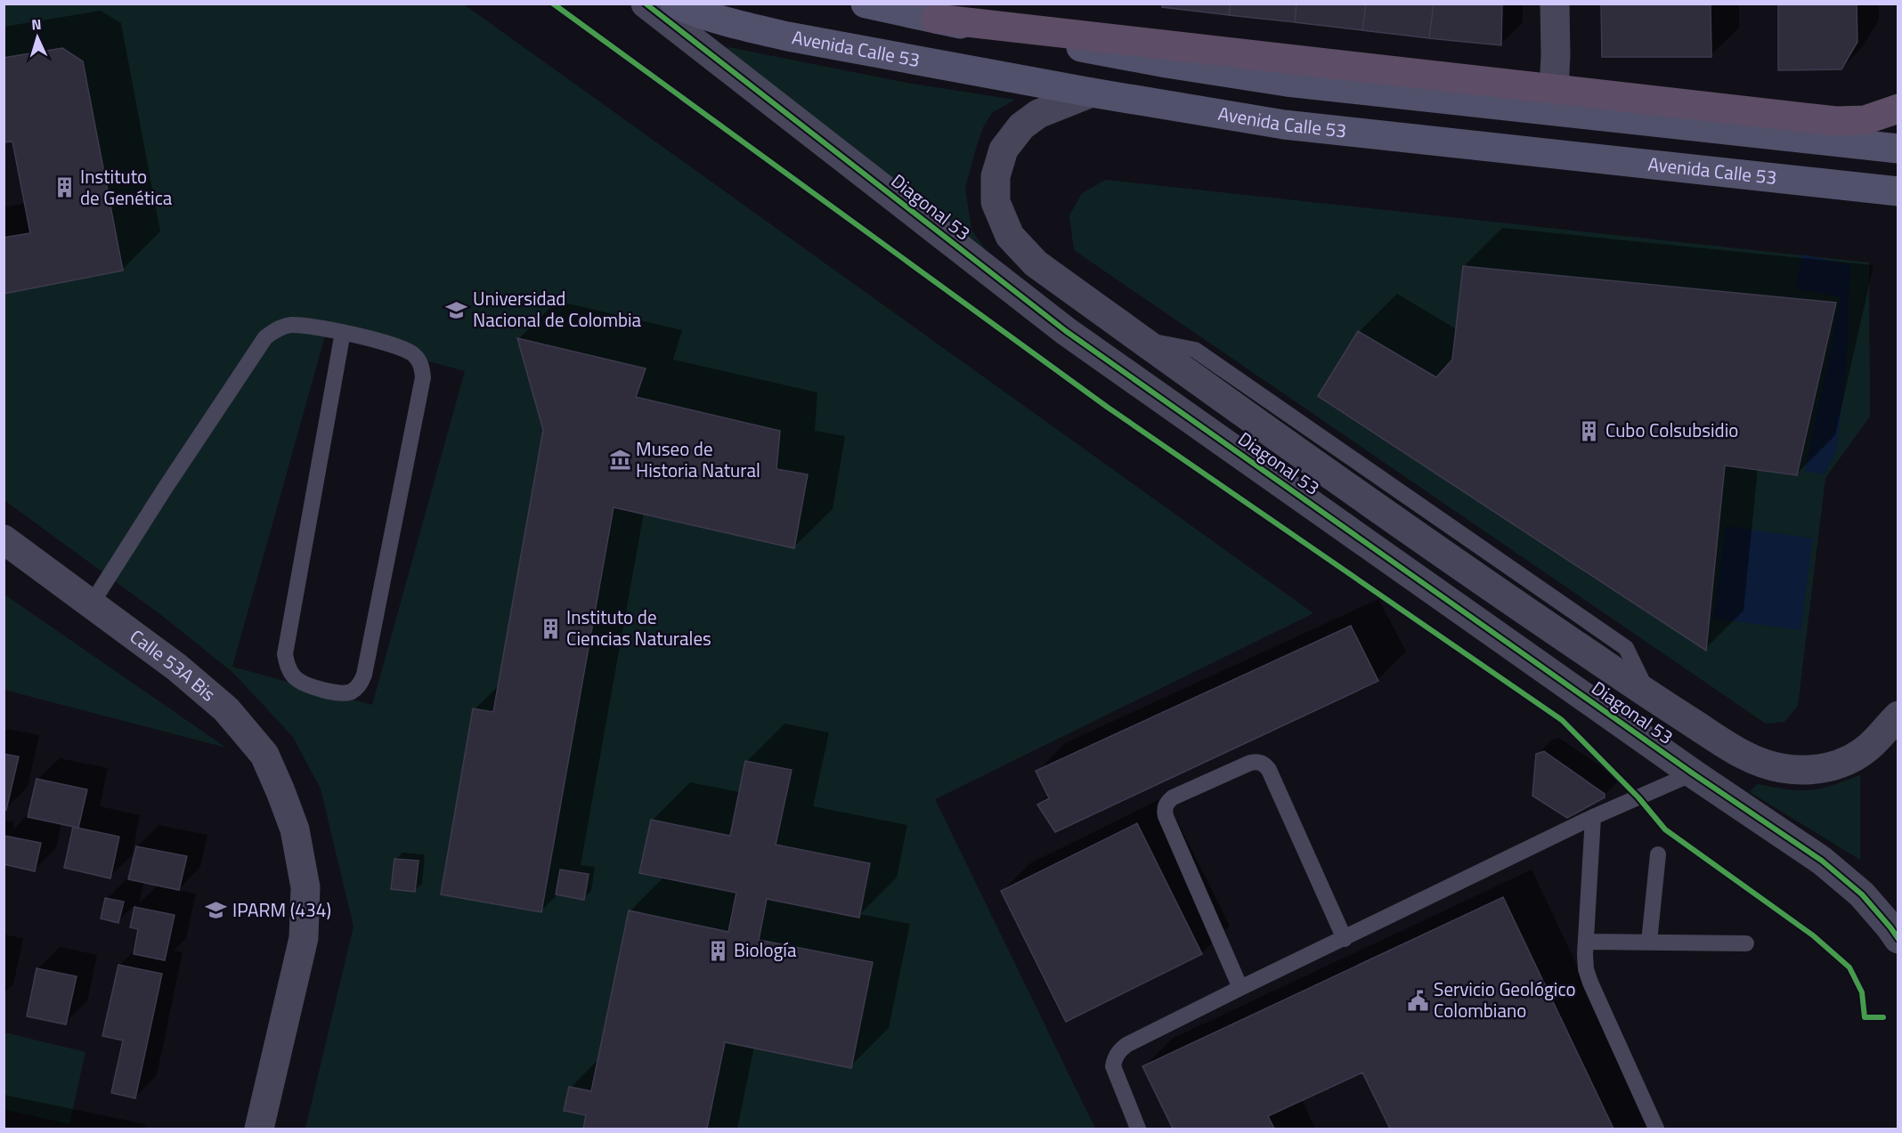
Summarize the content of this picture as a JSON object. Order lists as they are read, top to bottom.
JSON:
{
  "streets": {
    "main road": ["Avenida Calle 53"],
    "street": ["Diagonal 53", "Calle 53A Bis"]
  },
  "crossings": [
    ["Avenida Calle 53", "Diagonal 53"]
  ],
  "places": {
    "building": [
      "Instituto de Genética",
      "Cubo Colsubsidio",
      "Instituto de Ciencias Naturales",
      "Biología"
    ],
    "school or university": ["Universidad Nacional de Colombia", "IPARM (434)"],
    "museum": ["Museo de Historia Natural"],
    "public building": ["Servicio Geológico Colombiano"]
  },
  "north": "top"
}
